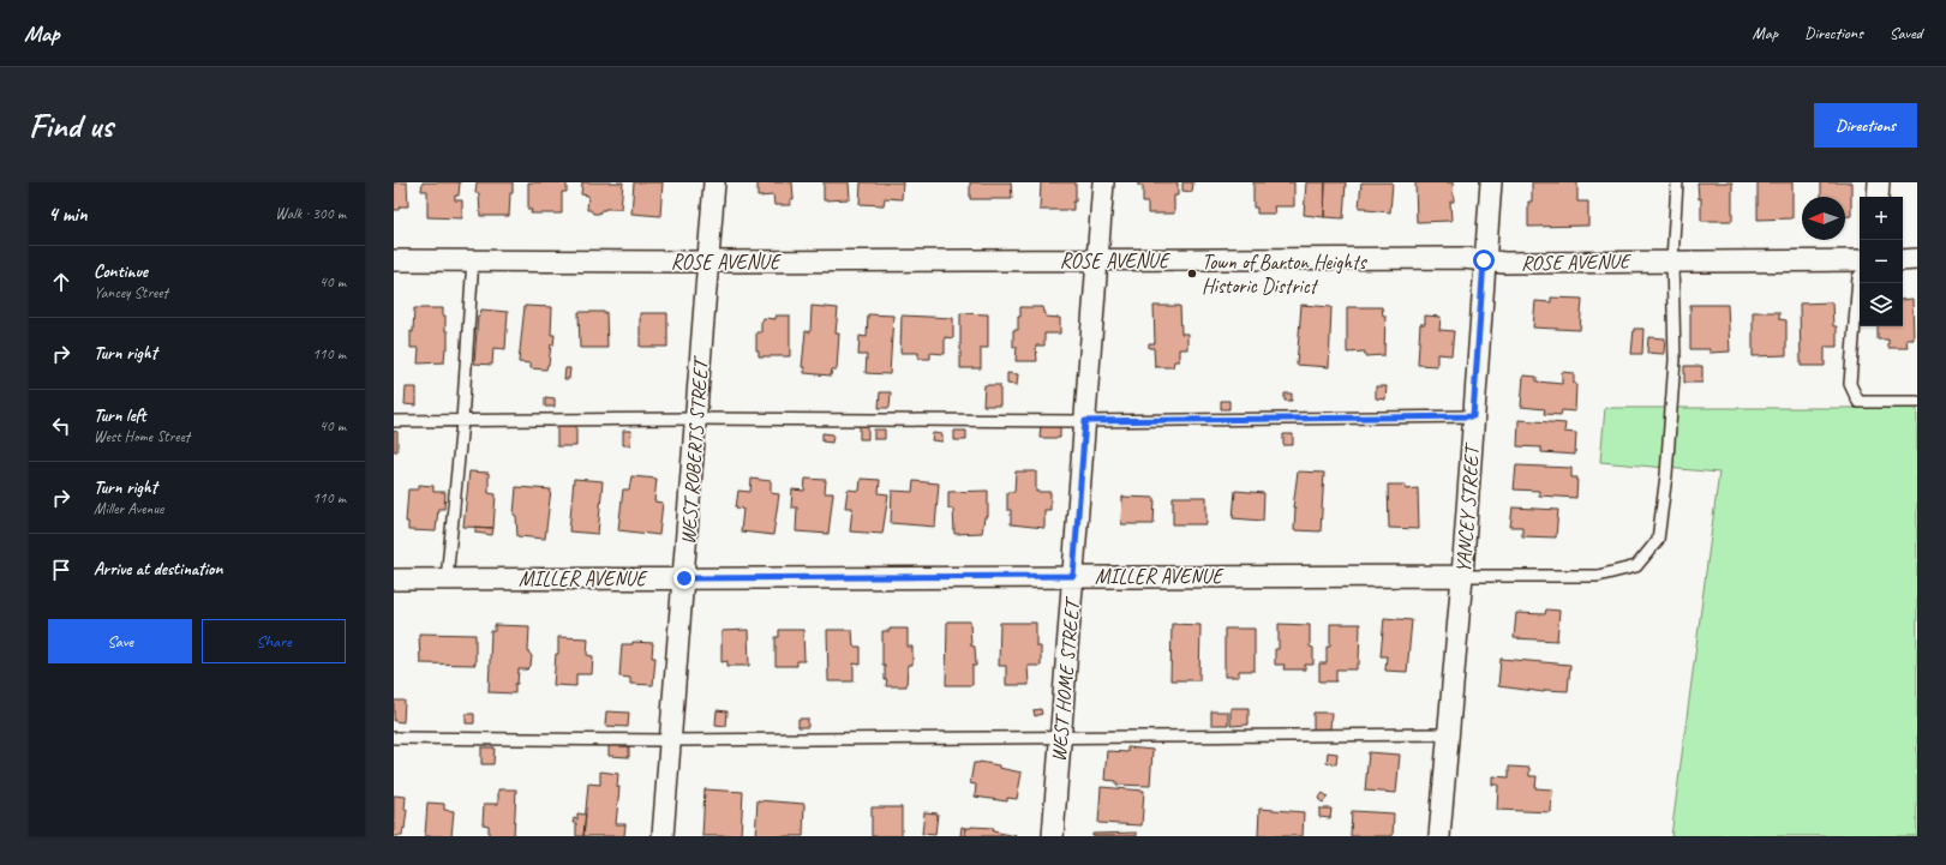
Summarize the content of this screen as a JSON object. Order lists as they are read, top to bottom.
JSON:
{
  "streets": {
    "street": [
      "ROSE AVENUE",
      "WEST ROBERTS STREET",
      "YANCEY STREET",
      "MILLER AVENUE",
      "WEST HOME STREET"
    ]
  },
  "crossings": [
    ["ROSE AVENUE", "WEST ROBERTS STREET"],
    ["ROSE AVENUE", "YANCEY STREET"],
    ["ROSE AVENUE", "WEST HOME STREET"],
    ["WEST ROBERTS STREET", "MILLER AVENUE"],
    ["YANCEY STREET", "MILLER AVENUE"],
    ["MILLER AVENUE", "WEST HOME STREET"]
  ],
  "places": ["Town of Barton Heights Historic District"],
  "north": "left",
  "page": {
    "header": "Map",
    "nav": ["Map", "Directions", "Saved"],
    "buttons": [
      "Directions",
      ["Save", "Share"]
    ],
    "title": "Find us",
    "heading": ["4 min", "Walk · 300 m"],
    "map_buttons": ["+", "−"],
    "list": [
      ["Continue", "Yancey Street", "40 m"],
      ["Turn right", "110 m"],
      ["Turn left", "West Home Street", "40 m"],
      ["Turn right", "Miller Avenue", "110 m"],
      "Arrive at destination"
    ]
  }
}
